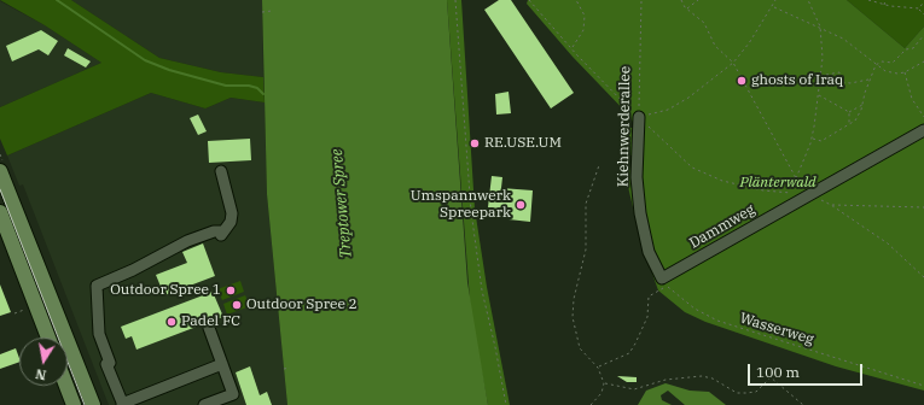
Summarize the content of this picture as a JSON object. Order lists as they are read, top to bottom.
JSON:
{
  "streets": {
    "lane": ["Kiehnwerderallee", "Dammweg"],
    "path": ["Wasserweg"]
  },
  "crossings": [
    ["Kiehnwerderallee", "Dammweg"],
    ["Kiehnwerderallee", "Wasserweg"],
    ["Dammweg", "Wasserweg"]
  ],
  "water": ["Treptower Spree"],
  "parks": ["Plänterwald"],
  "places": [
    "ghosts of Iraq",
    "RE.USE.UM",
    "Umspannwerk Spreepark",
    "Outdoor Spree 1",
    "Outdoor Spree 2",
    "Padel FC"
  ],
  "scale_bar": "100 m",
  "north": "bottom"
}
